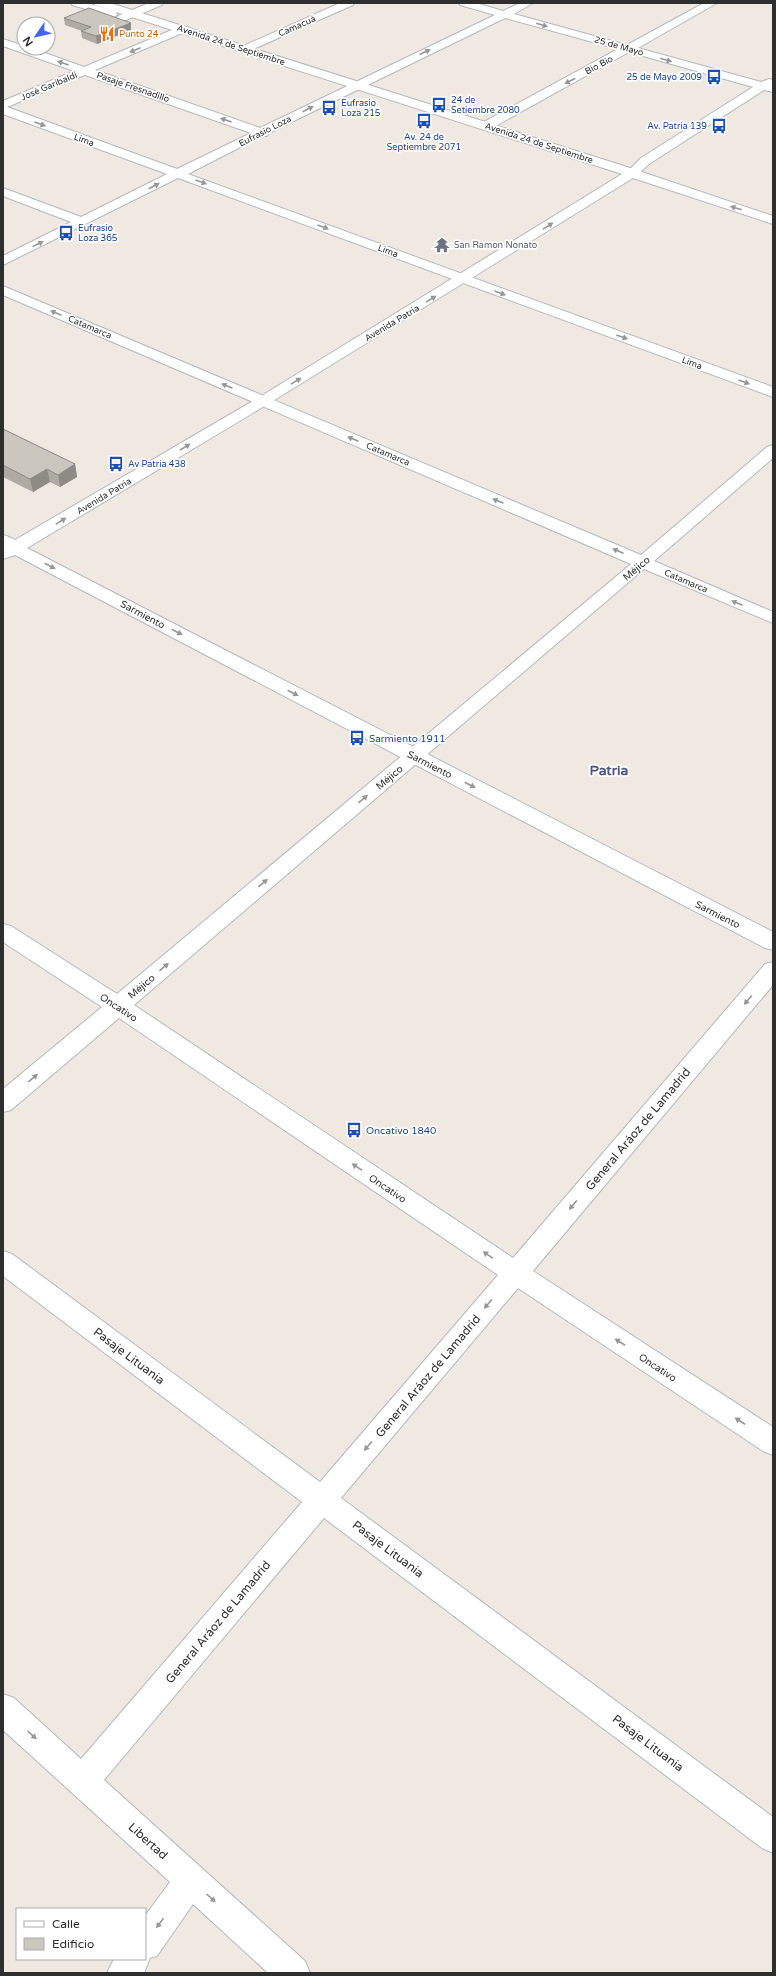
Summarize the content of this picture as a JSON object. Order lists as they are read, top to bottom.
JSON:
{
  "streets": {
    "street": [
      "Camacuá",
      "Avenida 24 de Septiembre",
      "25 de Mayo",
      "Bio Bio",
      "José Garibaldi",
      "Pasaje Fresnadillo",
      "Eufrasio Loza",
      "Lima",
      "Avenida Patria",
      "Catamarca",
      "Méjico",
      "Sarmiento",
      "Oncativo",
      "General Aráoz de Lamadrid",
      "Pasaje Lituania",
      "Libertad"
    ]
  },
  "crossings": [
    ["Camacuá", "Avenida 24 de Septiembre"],
    ["Avenida 24 de Septiembre", "Bio Bio"],
    ["Avenida 24 de Septiembre", "José Garibaldi"],
    ["Avenida 24 de Septiembre", "Eufrasio Loza"],
    ["Avenida 24 de Septiembre", "Avenida Patria"],
    ["25 de Mayo", "Bio Bio"],
    ["25 de Mayo", "Eufrasio Loza"],
    ["25 de Mayo", "Avenida Patria"],
    ["José Garibaldi", "Pasaje Fresnadillo"],
    ["Pasaje Fresnadillo", "Eufrasio Loza"],
    ["Eufrasio Loza", "Lima"],
    ["Lima", "Avenida Patria"],
    ["Avenida Patria", "Catamarca"],
    ["Avenida Patria", "Sarmiento"],
    ["Catamarca", "Méjico"],
    ["Méjico", "Sarmiento"],
    ["Méjico", "Oncativo"],
    ["Oncativo", "General Aráoz de Lamadrid"],
    ["General Aráoz de Lamadrid", "Pasaje Lituania"],
    ["General Aráoz de Lamadrid", "Libertad"]
  ],
  "one_way": [
    "25 de Mayo",
    "Bio Bio",
    "Eufrasio Loza",
    "Lima",
    "Catamarca",
    "Méjico",
    "Sarmiento",
    "Oncativo",
    "General Aráoz de Lamadrid",
    "Libertad"
  ],
  "districts": ["Patria"],
  "places": {
    "restaurant": ["Punto 24"],
    "bus stop": [
      "25 de Mayo 2009",
      "24 de Setiembre 2080",
      "Eufrasio Loza 215",
      "Av. 24 de Septiembre 2071",
      "Av. Patria 139",
      "Eufrasio Loza 365",
      "Av Patria 438",
      "Sarmiento 1911",
      "Oncativo 1840"
    ],
    "temple": ["San Ramon Nonato"]
  },
  "legend": ["Calle", "Edificio"],
  "north": "bottom left"
}
